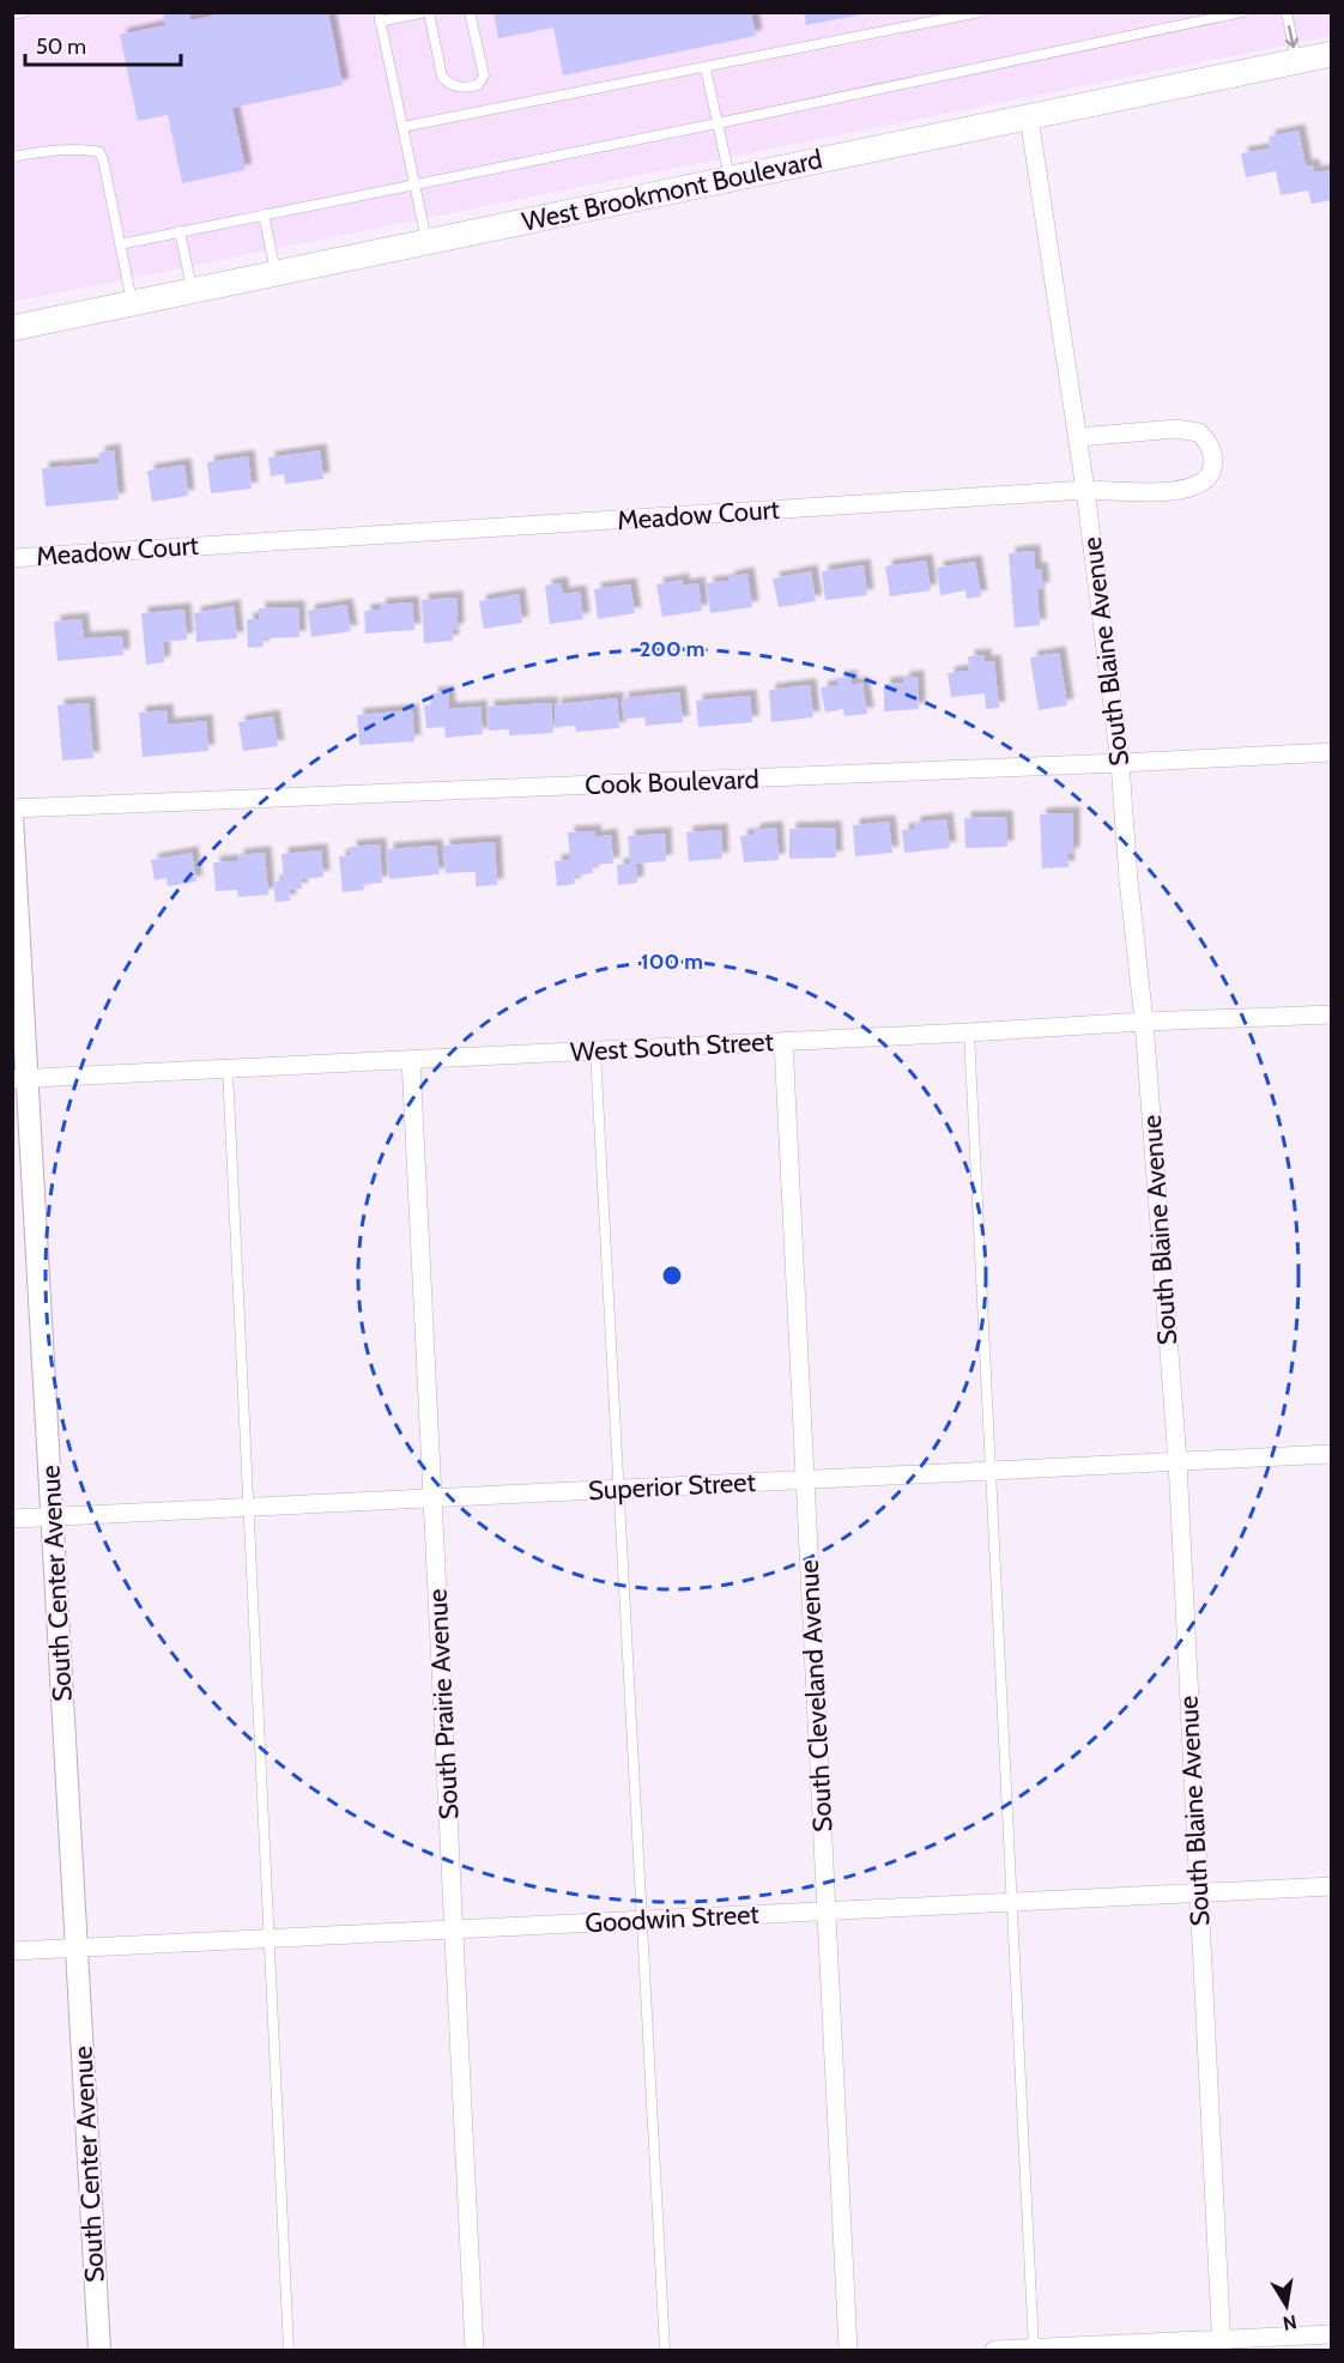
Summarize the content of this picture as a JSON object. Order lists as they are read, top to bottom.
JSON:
{
  "streets": {
    "main road": ["West Brookmont Boulevard"],
    "street": [
      "Meadow Court",
      "South Blaine Avenue",
      "Cook Boulevard",
      "West South Street",
      "Superior Street",
      "South Center Avenue",
      "South Cleveland Avenue",
      "South Prairie Avenue",
      "Goodwin Street"
    ]
  },
  "crossings": [
    ["West Brookmont Boulevard", "South Blaine Avenue"],
    ["Meadow Court", "South Blaine Avenue"],
    ["South Blaine Avenue", "Cook Boulevard"],
    ["South Blaine Avenue", "West South Street"],
    ["South Blaine Avenue", "Superior Street"],
    ["South Blaine Avenue", "Goodwin Street"],
    ["West South Street", "South Center Avenue"],
    ["West South Street", "South Cleveland Avenue"],
    ["West South Street", "South Prairie Avenue"],
    ["Superior Street", "South Center Avenue"],
    ["Superior Street", "South Cleveland Avenue"],
    ["Superior Street", "South Prairie Avenue"],
    ["South Center Avenue", "Goodwin Street"],
    ["South Cleveland Avenue", "Goodwin Street"],
    ["South Prairie Avenue", "Goodwin Street"]
  ],
  "scale_bar": "50 m",
  "north": "bottom",
  "rings": ["200 m", "100 m"]
}
